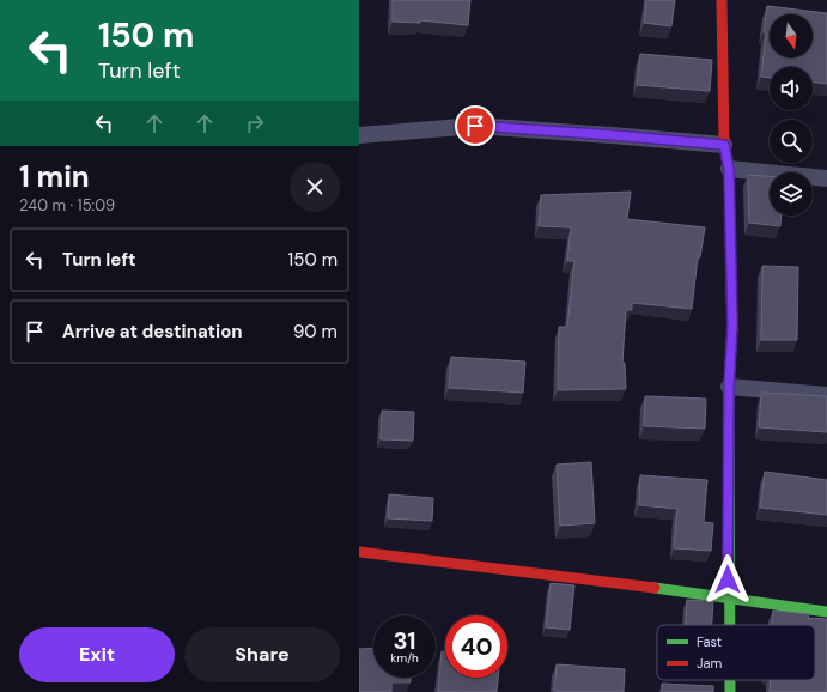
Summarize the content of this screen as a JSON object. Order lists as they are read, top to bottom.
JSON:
{
  "legend": ["Fast", "Jam"],
  "north": "bottom",
  "page": {
    "turn": ["150 m", "Turn left"],
    "heading": ["1 min", "240 m · 15:09"],
    "list": [
      {
        "name": "Turn left",
        "value": "150 m"
      },
      {
        "name": "Arrive at destination",
        "value": "90 m"
      }
    ],
    "speed": "31 km/h",
    "limit": "40",
    "buttons": ["Exit", "Share"]
  }
}
